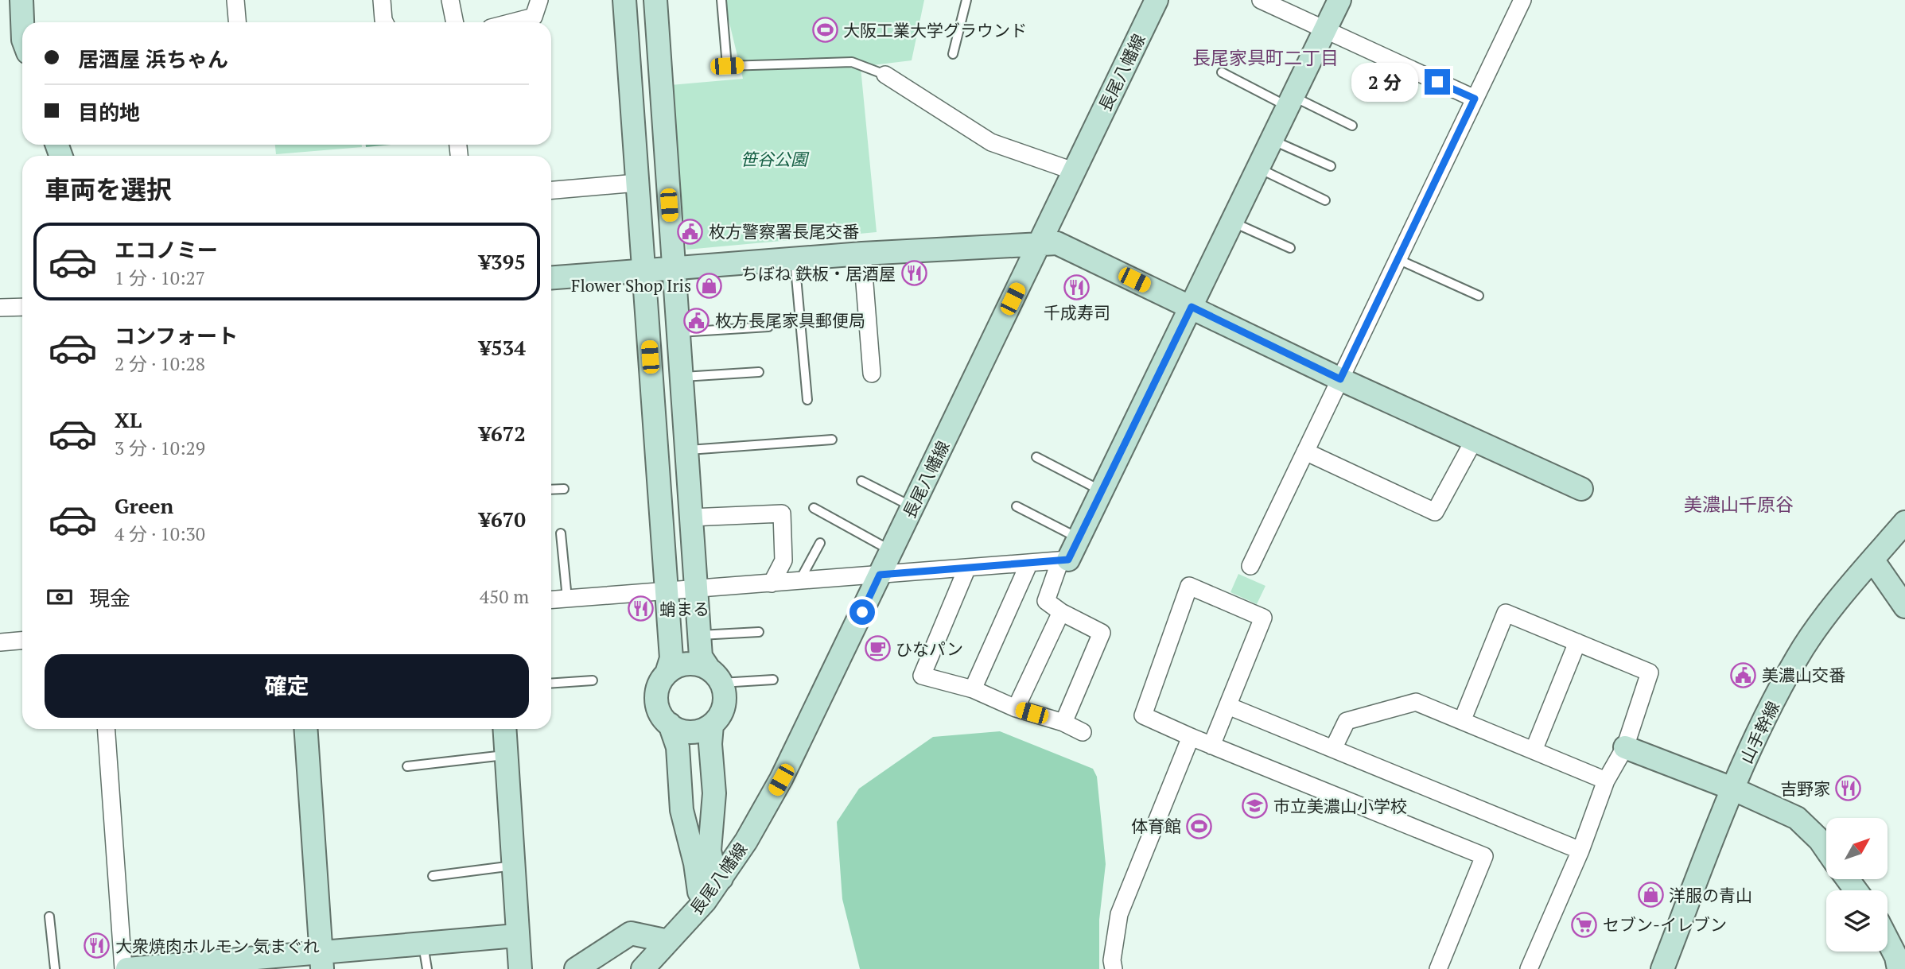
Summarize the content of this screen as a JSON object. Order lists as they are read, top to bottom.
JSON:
{
  "streets": {
    "street": ["長尾八幡線", "山手幹線"]
  },
  "districts": ["長尾家具町二丁目", "美濃山千原谷"],
  "parks": ["笹谷公園"],
  "places": {
    "sports": ["大阪工業大学グラウンド", "体育館"],
    "public building": ["枚方警察署長尾交番", "枚方長尾家具郵便局", "美濃山交番"],
    "restaurant": [
      "ちぼね 鉄板・居酒屋",
      "千成寿司",
      "蛸まる",
      "吉野家",
      "大衆焼肉ホルモン 気まぐれ"
    ],
    "shop": ["Flower Shop Iris", "洋服の青山"],
    "cafe": ["ひなパン"],
    "school or university": ["市立美濃山小学校"],
    "supermarket": ["セブン-イレブン"]
  },
  "north": "top right",
  "page": {
    "banner": ["居酒屋 浜ちゃん", "目的地"],
    "bubble": "2 分",
    "heading": "車両を選択",
    "list": [
      {
        "name": "エコノミー",
        "note": "1 分 · 10:27",
        "value": "¥395"
      },
      {
        "name": "コンフォート",
        "note": "2 分 · 10:28",
        "value": "¥534"
      },
      {
        "name": "XL",
        "note": "3 分 · 10:29",
        "value": "¥672"
      },
      {
        "name": "Green",
        "note": "4 分 · 10:30",
        "value": "¥670"
      }
    ],
    "pay": ["現金", "450 m"],
    "buttons": "確定"
  }
}
